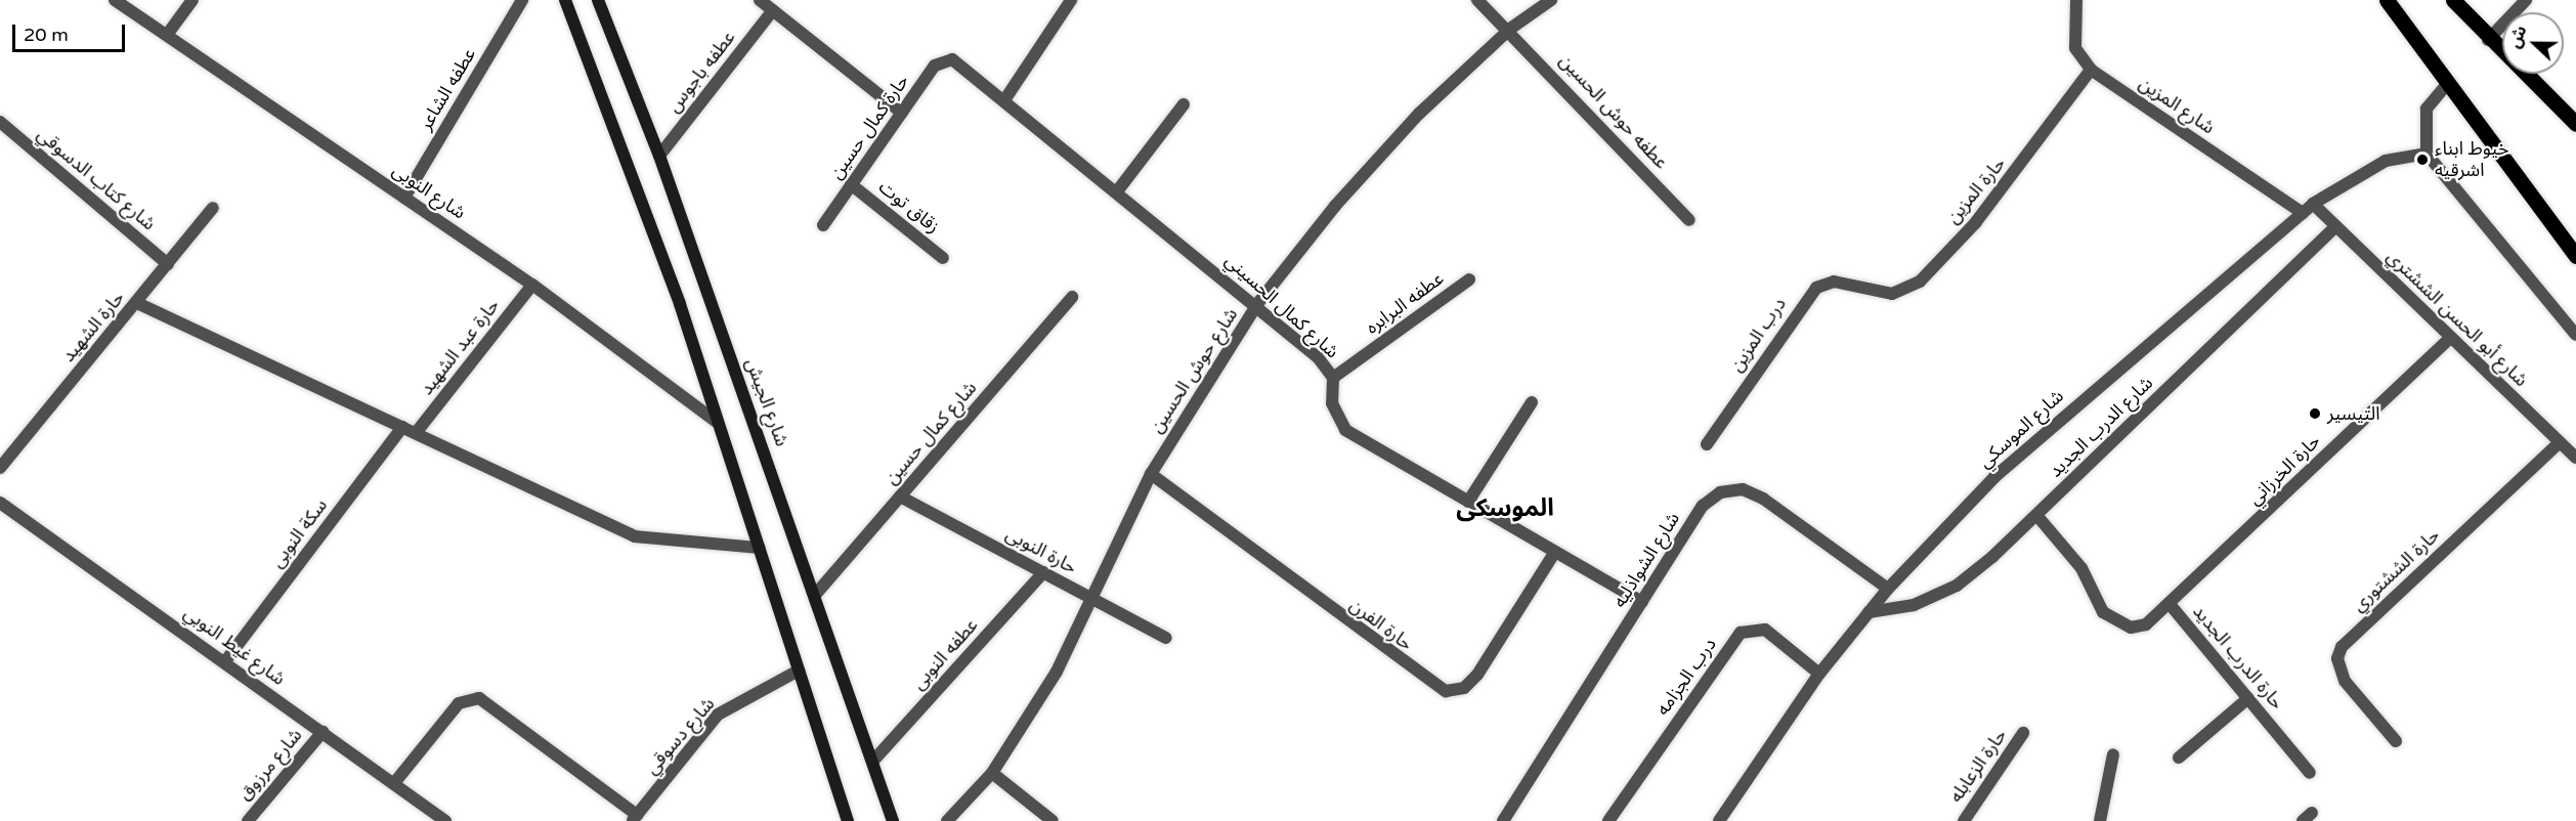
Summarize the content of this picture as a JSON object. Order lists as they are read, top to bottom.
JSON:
{
  "streets": {
    "main road": ["شارع الجيش"],
    "street": [
      "عطفه باجوس",
      "عطفه الشاعر",
      "شارع المزين",
      "عطفه حوش الحسين",
      "حارة كمال حسين",
      "شارع كتاب الدسوقي",
      "حارة المزين",
      "شارع النوبى",
      "زقاق توت",
      "عطفه البرابره",
      "شارع كمال الحسيني",
      "شارع أبو الحسن الششتري",
      "حارة الشهيد",
      "درب المزين",
      "حارة عبد الشهيد",
      "شارع حوش الحسين",
      "شارع الدرب الجديد",
      "شارع الموسكي",
      "شارع كمال حسين",
      "حارة الخرزاني",
      "سكة النوبى",
      "حارة النوبى",
      "شارع الشواذليه",
      "حارة الششتوري",
      "حارة الفرن",
      "شارع غيط النوبي",
      "عطفه النوبى",
      "حارة الدرب الجديد",
      "درب الجزامه",
      "شارع دسوقي",
      "شارع مرزوق",
      "حارة الزعابله"
    ]
  },
  "crossings": [
    ["عطفه باجوس", "شارع الجيش"],
    ["عطفه الشاعر", "شارع النوبى"],
    ["شارع المزين", "حارة المزين"],
    ["شارع المزين", "شارع الموسكي"],
    ["عطفه حوش الحسين", "شارع حوش الحسين"],
    ["حارة كمال حسين", "زقاق توت"],
    ["حارة كمال حسين", "شارع كمال الحسيني"],
    ["شارع كتاب الدسوقي", "حارة الشهيد"],
    ["حارة المزين", "درب المزين"],
    ["شارع النوبى", "حارة عبد الشهيد"],
    ["عطفه البرابره", "شارع كمال الحسيني"],
    ["شارع كمال الحسيني", "شارع حوش الحسين"],
    ["شارع كمال الحسيني", "شارع الشواذليه"],
    ["شارع كمال الحسيني", "حارة الفرن"],
    ["شارع أبو الحسن الششتري", "شارع الدرب الجديد"],
    ["شارع أبو الحسن الششتري", "شارع الموسكي"],
    ["شارع أبو الحسن الششتري", "حارة الخرزاني"],
    ["شارع أبو الحسن الششتري", "حارة الششتوري"],
    ["شارع حوش الحسين", "حارة النوبى"],
    ["شارع حوش الحسين", "حارة الفرن"],
    ["شارع الجيش", "شارع كمال حسين"],
    ["شارع الجيش", "عطفه النوبى"],
    ["شارع الدرب الجديد", "شارع الموسكي"],
    ["شارع الدرب الجديد", "حارة الدرب الجديد"],
    ["شارع الموسكي", "شارع الشواذليه"],
    ["شارع الموسكي", "درب الجزامه"],
    ["شارع كمال حسين", "حارة النوبى"],
    ["حارة الخرزاني", "حارة الدرب الجديد"],
    ["سكة النوبى", "شارع غيط النوبي"],
    ["حارة النوبى", "عطفه النوبى"],
    ["شارع غيط النوبي", "شارع مرزوق"]
  ],
  "districts": ["الموسكى"],
  "places": ["خيوط ابناء اشرقيه", "التيسير"],
  "scale_bar": "20 m",
  "north": "left"
}
